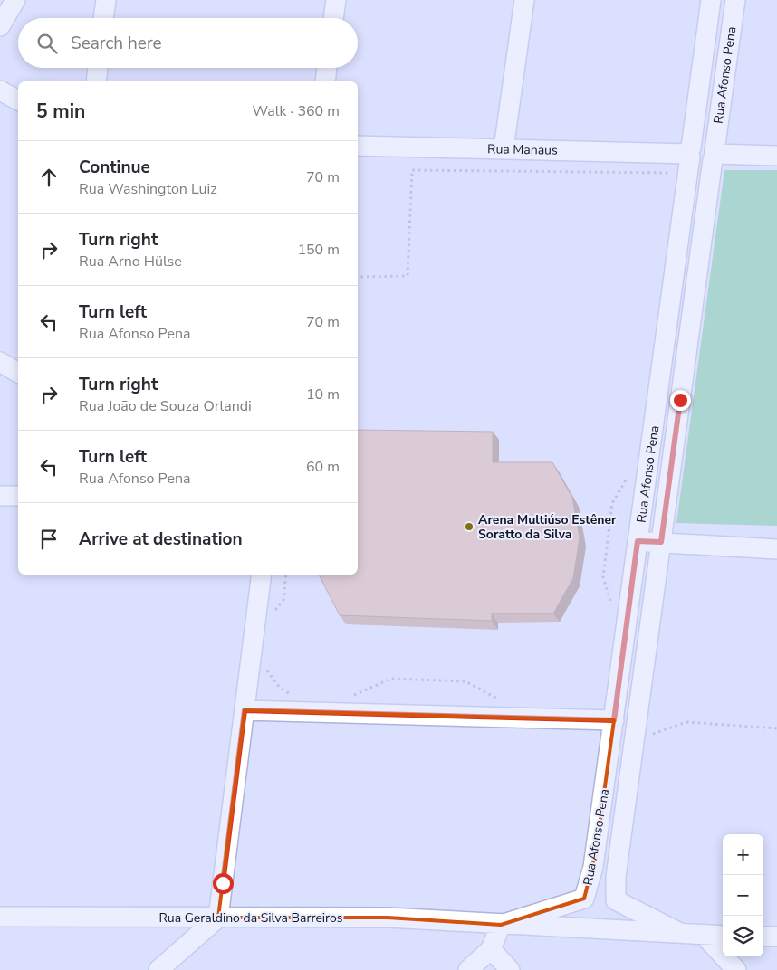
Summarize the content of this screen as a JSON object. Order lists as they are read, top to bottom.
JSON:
{
  "streets": {
    "street": ["Rua Afonso Pena", "Rua Manaus", "Rua Geraldino da Silva Barreiros"]
  },
  "crossings": [
    ["Rua Afonso Pena", "Rua Manaus"],
    ["Rua Afonso Pena", "Rua Geraldino da Silva Barreiros"]
  ],
  "places": ["Arena Multiúso Estêner Soratto da Silva"],
  "page": {
    "search": "Search here",
    "heading": ["5 min", "Walk · 360 m"],
    "list": [
      ["Continue", "Rua Washington Luiz", "70 m"],
      ["Turn right", "Rua Arno Hülse", "150 m"],
      ["Turn left", "Rua Afonso Pena", "70 m"],
      ["Turn right", "Rua João de Souza Orlandi", "10 m"],
      ["Turn left", "Rua Afonso Pena", "60 m"],
      "Arrive at destination"
    ],
    "map_buttons": ["+", "−"]
  }
}
